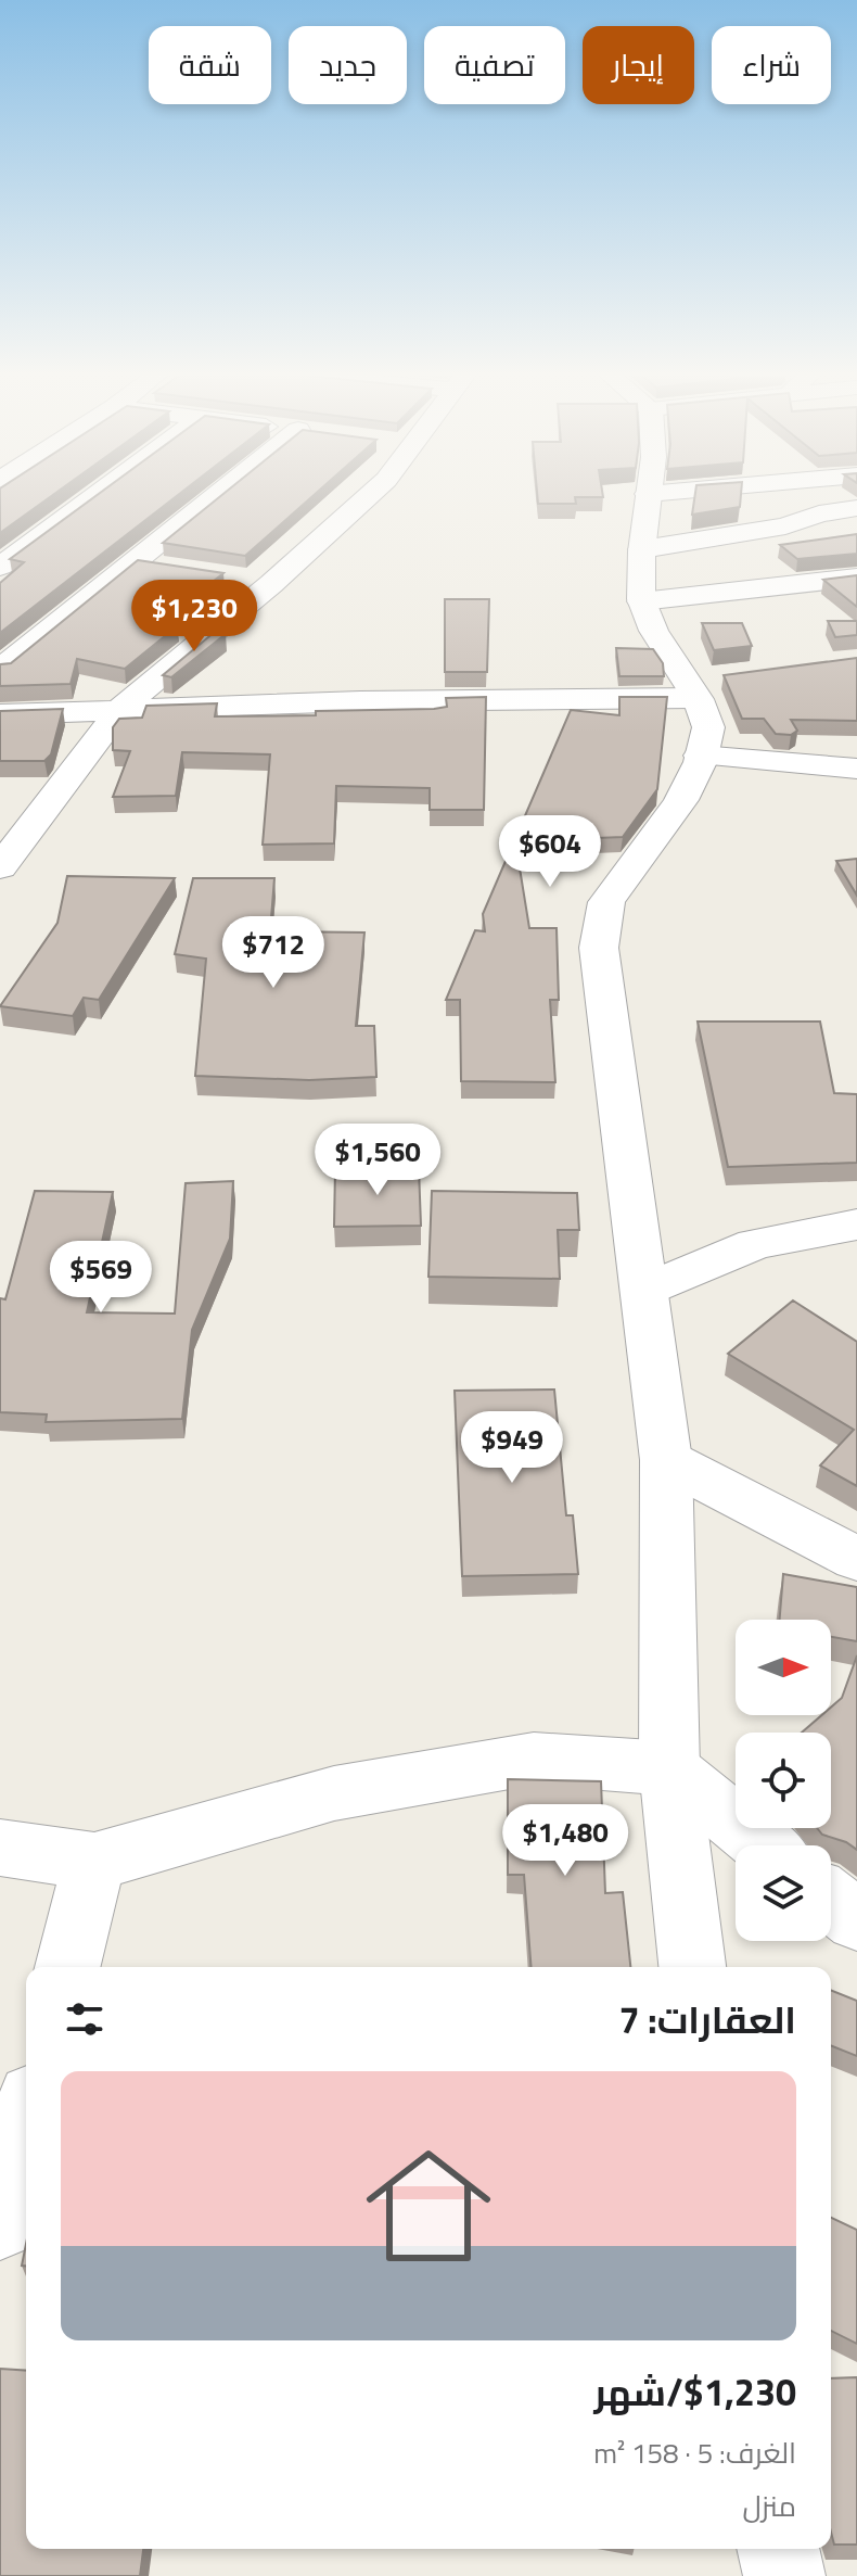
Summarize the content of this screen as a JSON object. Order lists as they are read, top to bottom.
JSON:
{
  "north": "right",
  "page": {
    "chip": [
      "شراء",
      "إيجار",
      "تصفية",
      "جديد",
      "شقة"
    ],
    "price": [
      "$1,230",
      "$604",
      "$712",
      "$1,560",
      "$569",
      "$949",
      "$1,480"
    ],
    "heading": "العقارات: 7",
    "list": [
      {
        "name": "$1,230/شهر",
        "note": "الغرف: 5 · 158 m² · منزل"
      }
    ]
  }
}
